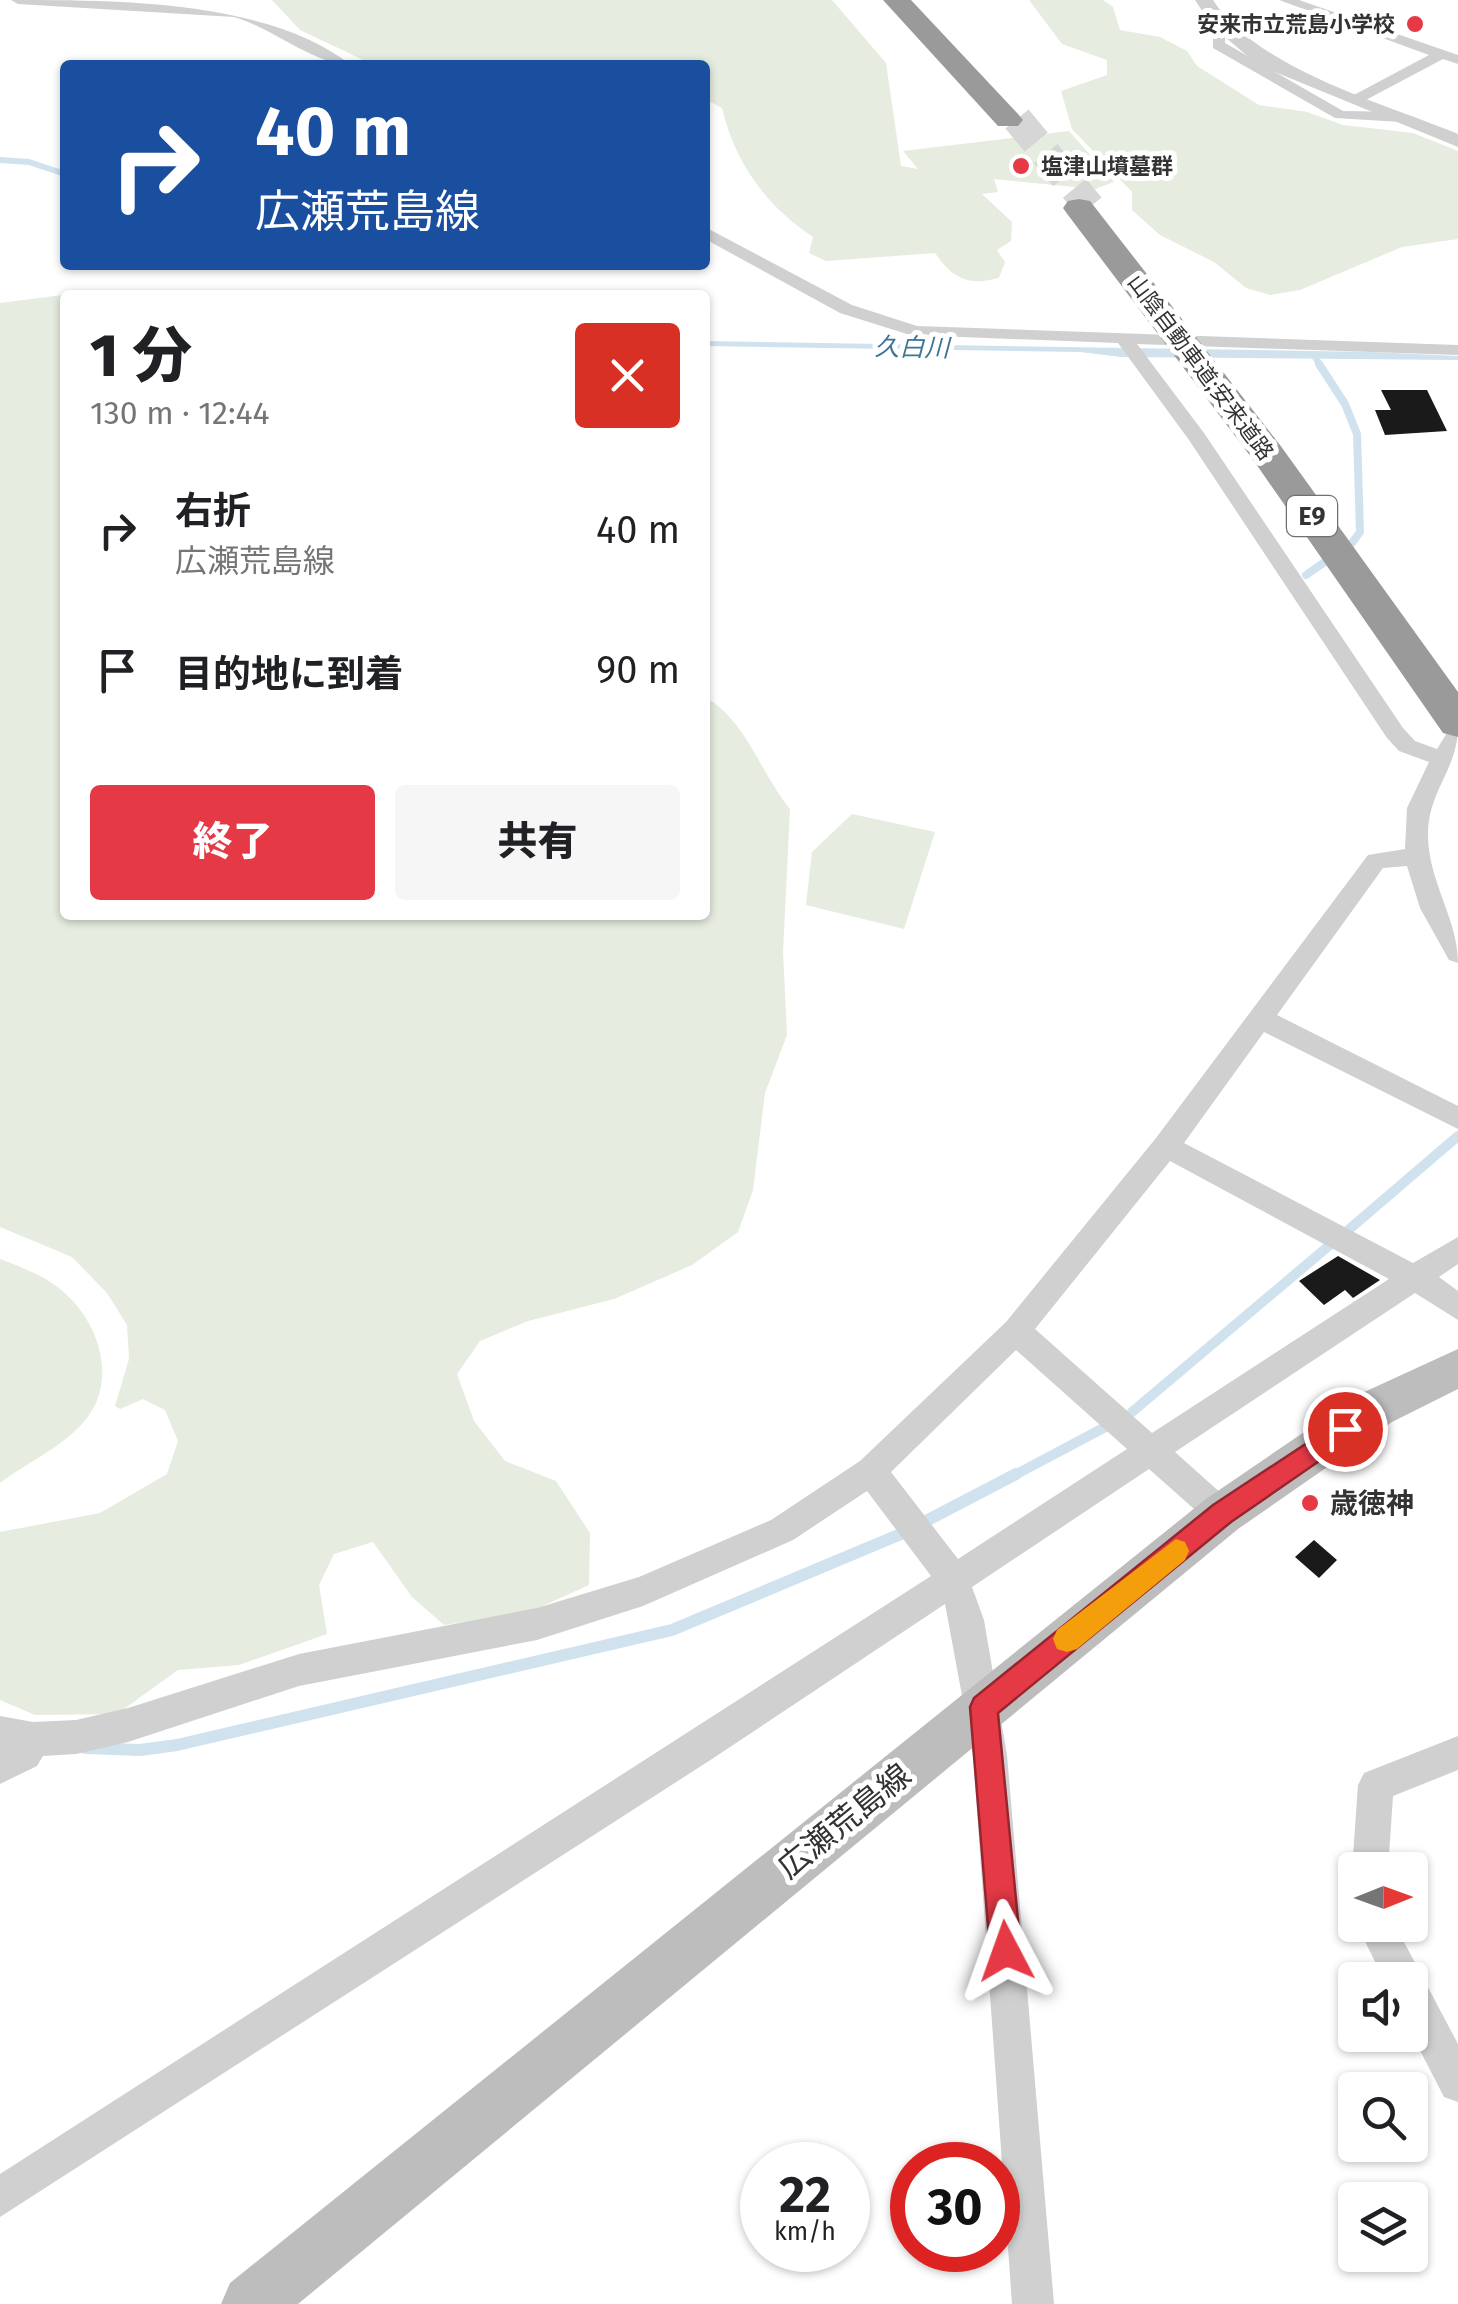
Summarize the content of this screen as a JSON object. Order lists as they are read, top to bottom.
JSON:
{
  "streets": {
    "highway": ["山陰自動車道;安来道路", "E9"],
    "main road": ["広瀬荒島線"]
  },
  "water": ["久白川"],
  "places": ["安来市立荒島小学校", "塩津山墳墓群", "歳徳神"],
  "north": "right",
  "page": {
    "turn": ["40 m", "広瀬荒島線"],
    "heading": ["1 分", "130 m · 12:44"],
    "list": [
      {
        "name": "右折",
        "note": "広瀬荒島線",
        "value": "40 m"
      },
      {
        "name": "目的地に到着",
        "value": "90 m"
      }
    ],
    "buttons": ["終了", "共有"],
    "speed": "22 km/h",
    "limit": "30"
  }
}
